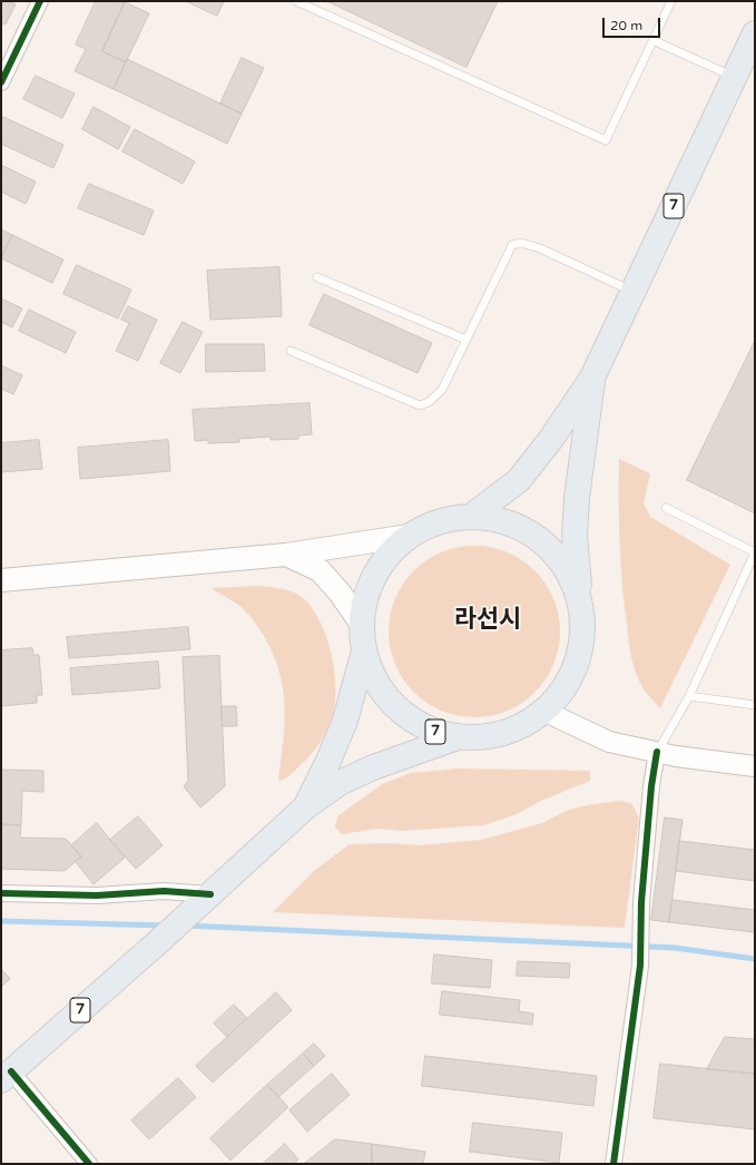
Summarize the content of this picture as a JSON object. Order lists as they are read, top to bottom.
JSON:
{
  "streets": {
    "highway": ["7"]
  },
  "districts": ["라선시"],
  "scale_bar": "20 m"
}
